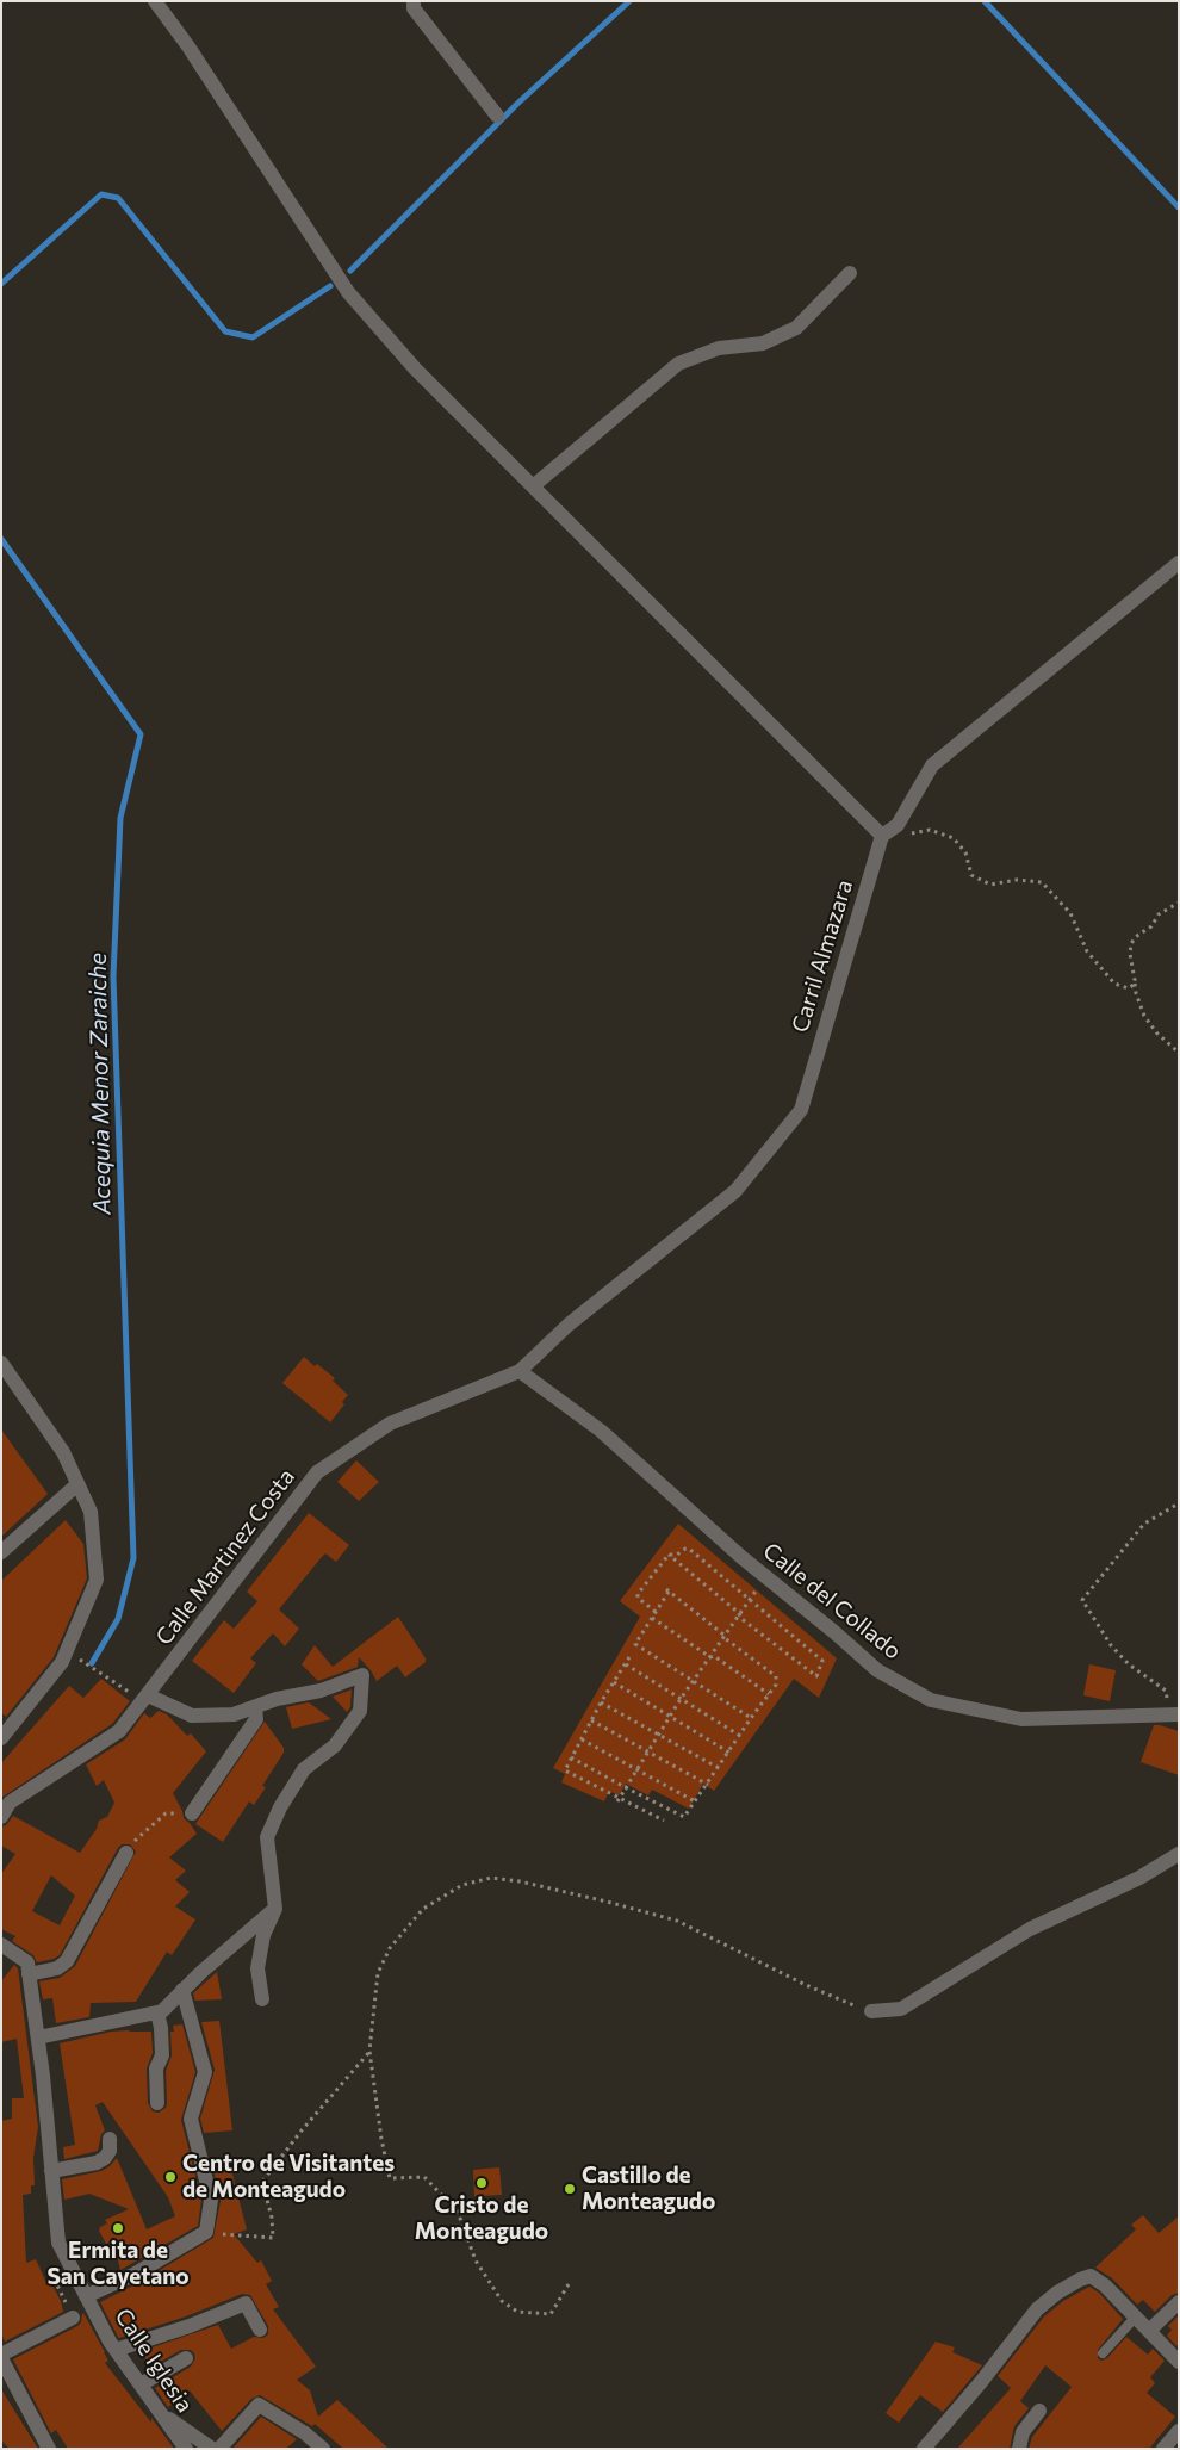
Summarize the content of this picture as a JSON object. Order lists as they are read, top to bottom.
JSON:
{
  "streets": {
    "street": [
      "Carril Almazara",
      "Calle Martinez Costa",
      "Calle del Collado",
      "Calle Iglesia"
    ]
  },
  "crossings": [
    ["Carril Almazara", "Calle Martinez Costa"],
    ["Carril Almazara", "Calle del Collado"],
    ["Calle Martinez Costa", "Calle del Collado"]
  ],
  "water": ["Acequia Menor Zaraiche"],
  "places": [
    "Centro de Visitantes de Monteagudo",
    "Cristo de Monteagudo",
    "Castillo de Monteagudo",
    "Ermita de San Cayetano"
  ]
}
